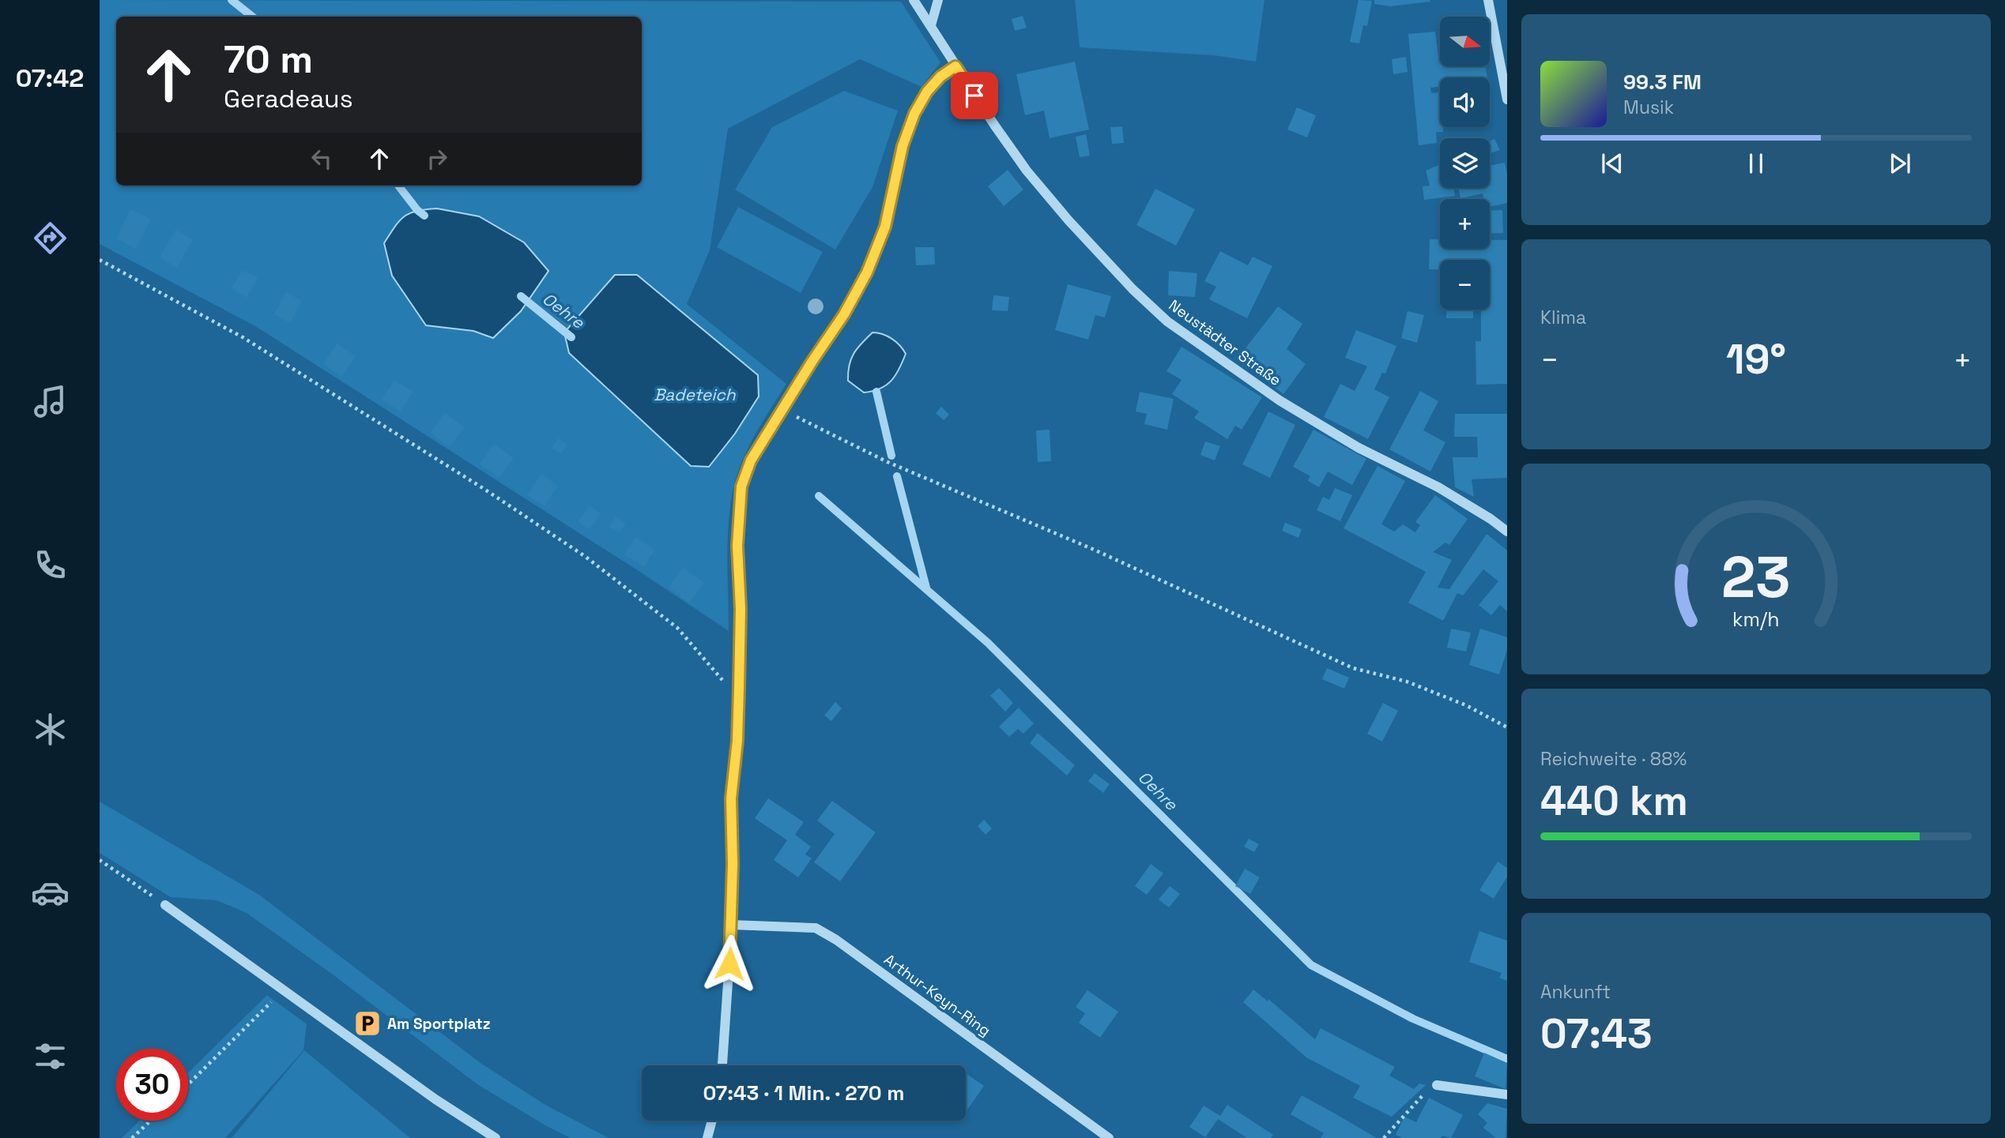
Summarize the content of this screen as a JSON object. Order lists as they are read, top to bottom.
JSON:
{
  "streets": {
    "street": ["Neustädter Straße", "Arthur-Keyn-Ring"]
  },
  "water": ["Oehre", "Badeteich"],
  "places": {
    "parking": ["Am Sportplatz"]
  },
  "north": "right",
  "page": {
    "tabs": "07:42",
    "map_buttons": ["+", "−"],
    "turn": ["70 m", "Geradeaus"],
    "song": ["99.3 FM", "Musik"],
    "tile": [
      "Klima",
      ["Reichweite · 88%", "440 km"],
      ["Ankunft", "07:43"]
    ],
    "heat": ["−", "19°", "+"],
    "limit": "30",
    "trip": "07:43 · 1 Min. · 270 m",
    "gauge": ["23", "km/h"]
  }
}
